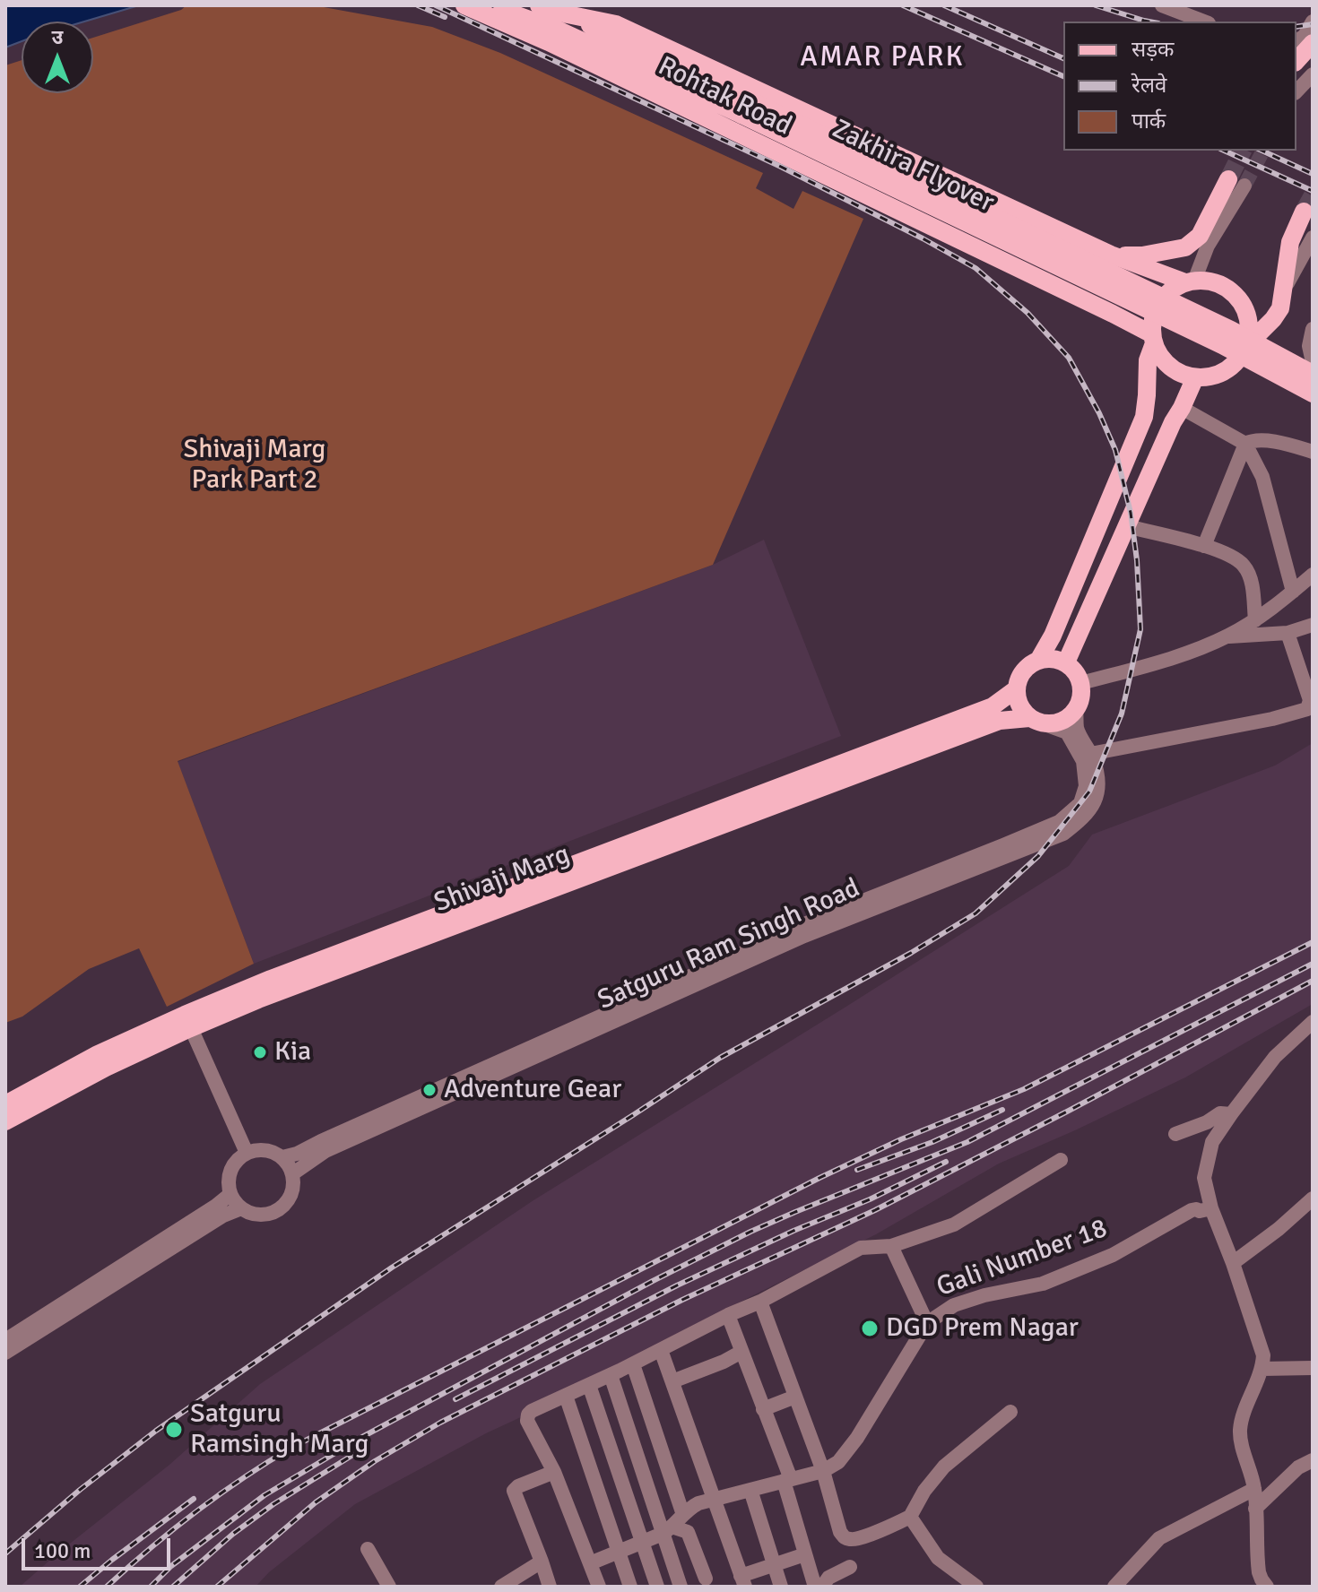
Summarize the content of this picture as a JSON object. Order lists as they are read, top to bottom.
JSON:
{
  "streets": {
    "main road": ["Rohtak Road", "Zakhira Flyover", "Shivaji Marg"],
    "street": ["Satguru Ram Singh Road", "Gali Number 18"]
  },
  "crossings": [
    ["Rohtak Road", "Zakhira Flyover"],
    ["Shivaji Marg", "Satguru Ram Singh Road"]
  ],
  "districts": ["AMAR PARK"],
  "parks": ["Shivaji Marg Park Part 2"],
  "places": [
    "Kia",
    "Adventure Gear",
    "DGD Prem Nagar",
    "Satguru Ramsingh Marg"
  ],
  "legend": ["सड़क", "रेलवे", "पार्क"],
  "scale_bar": "100 m",
  "north": "top"
}
